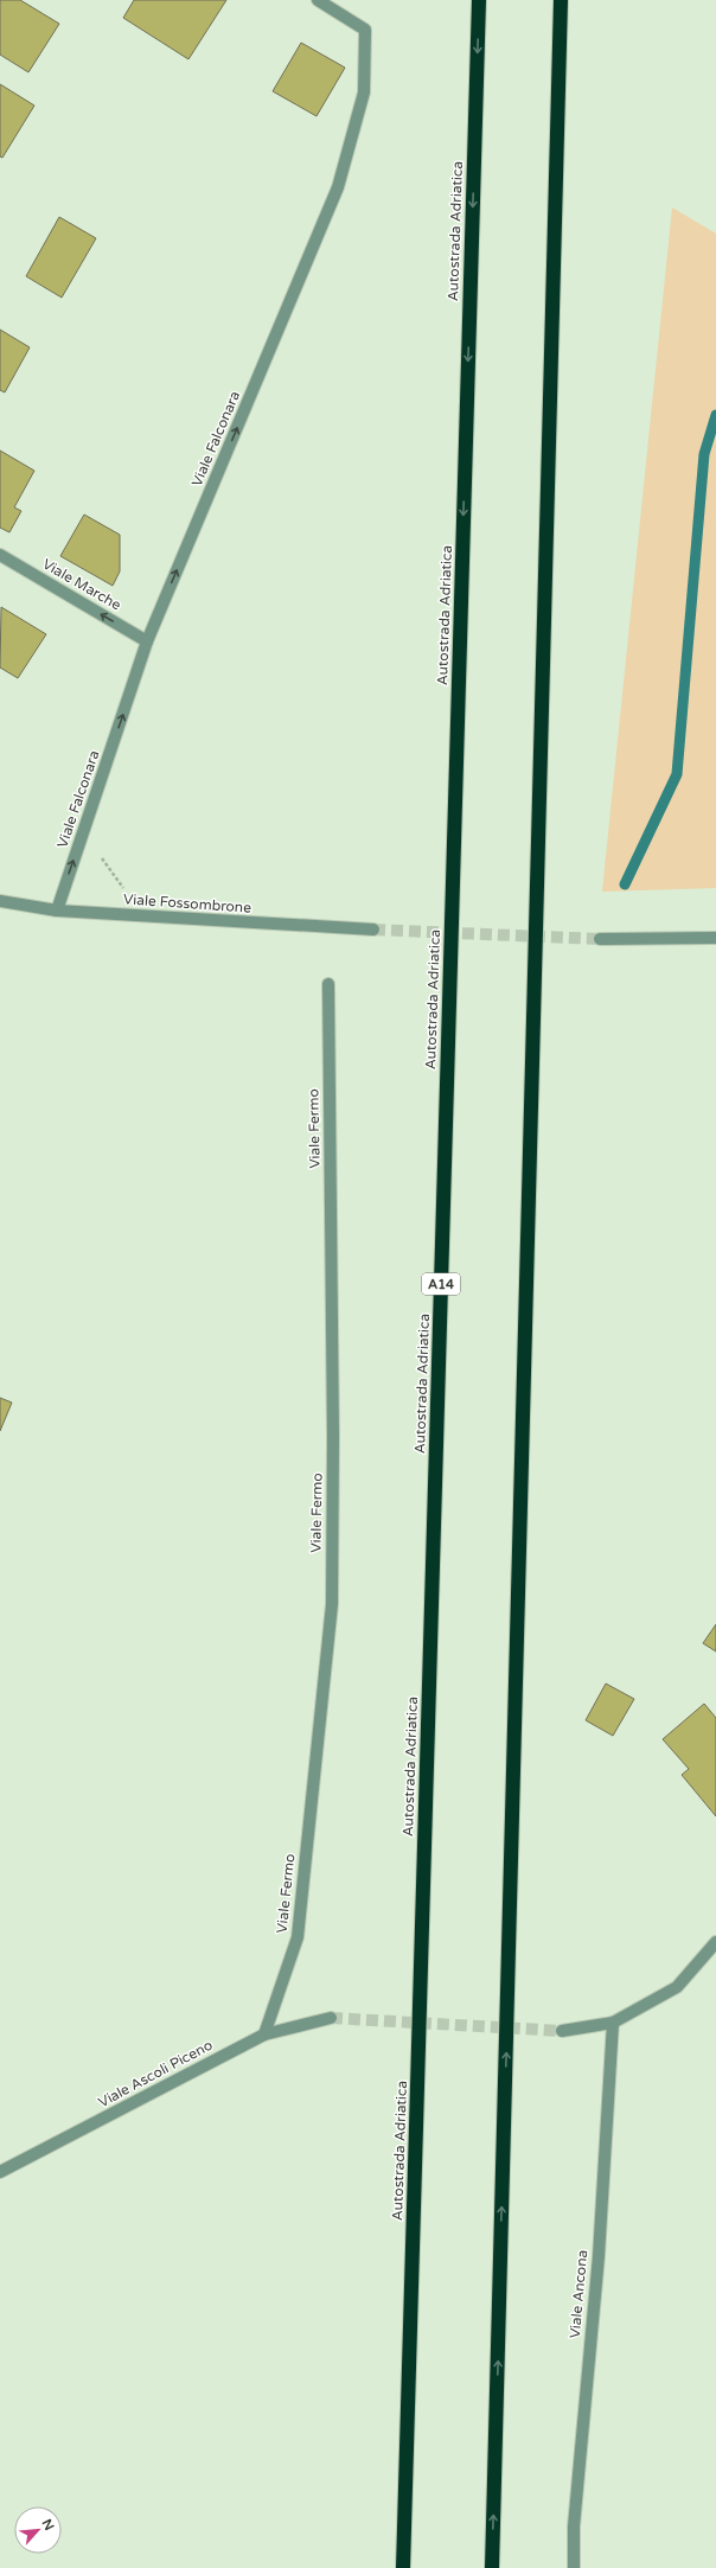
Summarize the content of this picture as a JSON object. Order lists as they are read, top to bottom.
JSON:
{
  "streets": {
    "highway": ["Autostrada Adriatica", "A14"],
    "street": [
      "Viale Falconara",
      "Viale Marche",
      "Viale Fossombrone",
      "Viale Fermo",
      "Viale Ascoli Piceno",
      "Viale Ancona"
    ]
  },
  "crossings": [
    ["Viale Falconara", "Viale Marche"],
    ["Viale Falconara", "Viale Fossombrone"],
    ["Viale Fermo", "Viale Ascoli Piceno"]
  ],
  "one_way": ["Viale Falconara", "Viale Marche"],
  "north": "top right"
}
